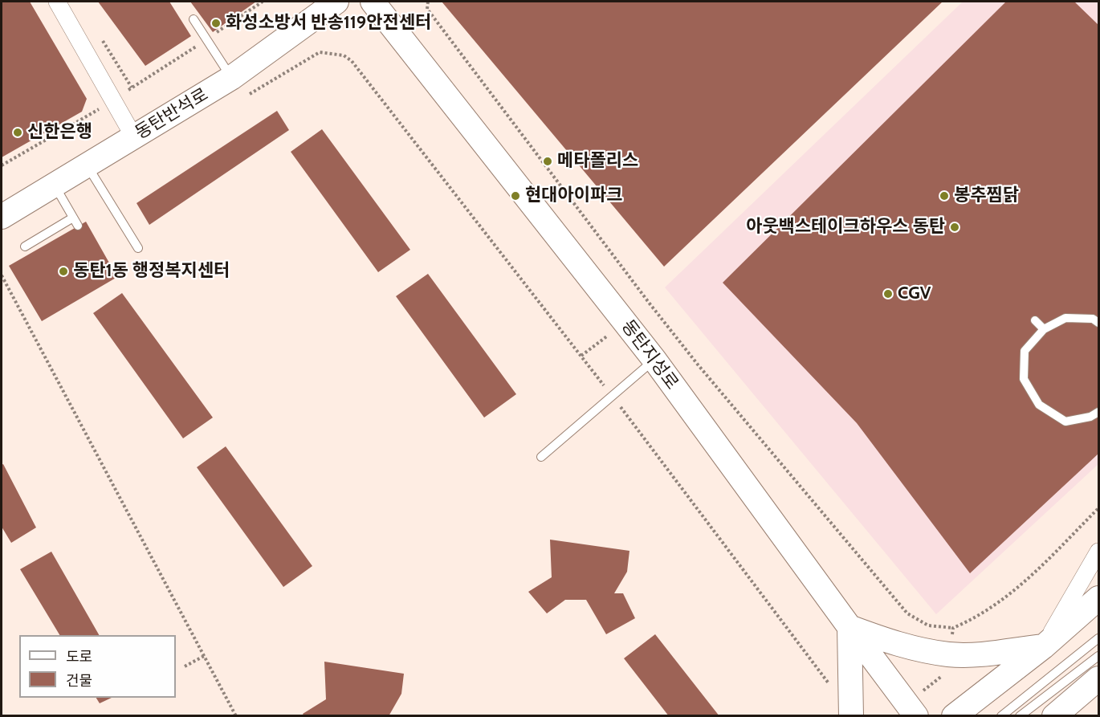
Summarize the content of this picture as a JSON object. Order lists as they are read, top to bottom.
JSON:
{
  "streets": {
    "street": ["동탄반석로", "동탄지성로"]
  },
  "places": [
    "화성소방서 반송119안전센터",
    "신한은행",
    "메타폴리스",
    "현대아이파크",
    "봉추찜닭",
    "아웃백스테이크하우스 동탄",
    "동탄1동 행정복지센터",
    "CGV"
  ],
  "legend": ["도로", "건물"]
}
